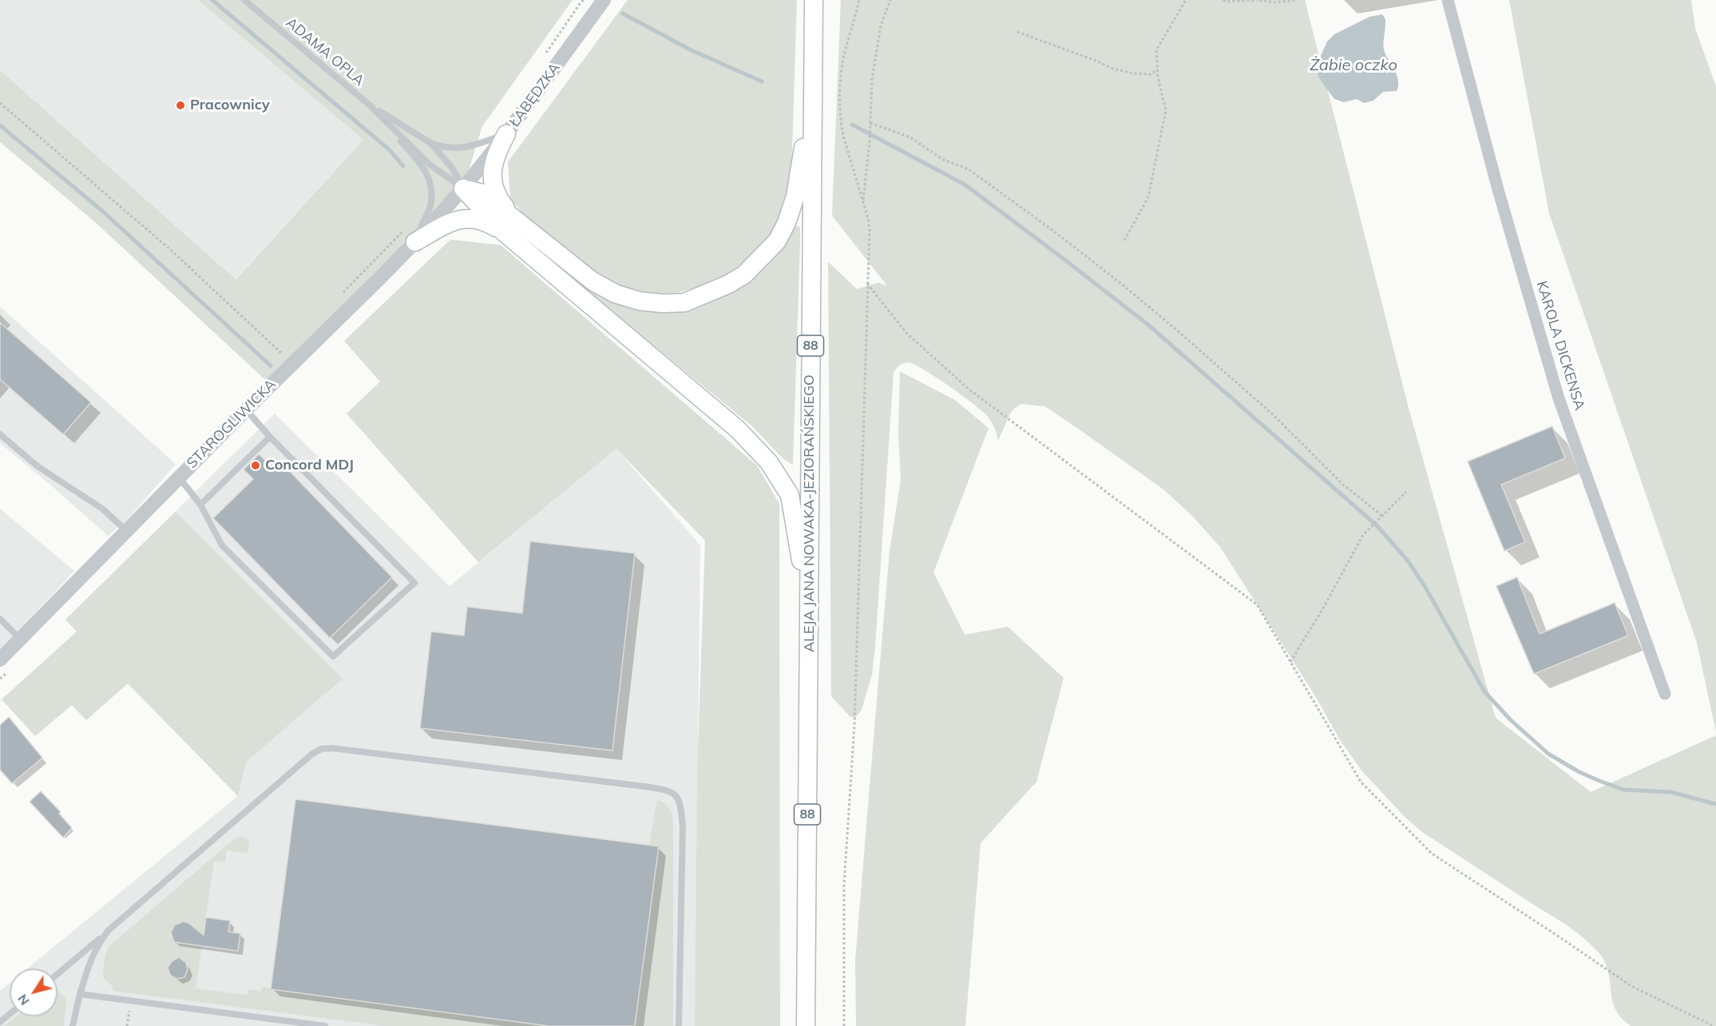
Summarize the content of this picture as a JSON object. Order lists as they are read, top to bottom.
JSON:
{
  "streets": {
    "main road": ["88", "ALEJA JANA NOWAKA-JEZIORAŃSKIEGO"],
    "street": ["ŁABĘDZKA", "KAROLA DICKENSA", "STAROGLIWICKA"],
    "lane": ["ADAMA OPLA"]
  },
  "crossings": [
    ["ŁABĘDZKA", "STAROGLIWICKA"]
  ],
  "water": ["Żabie oczko"],
  "places": ["Pracownicy", "Concord MDJ"],
  "north": "bottom left"
}
